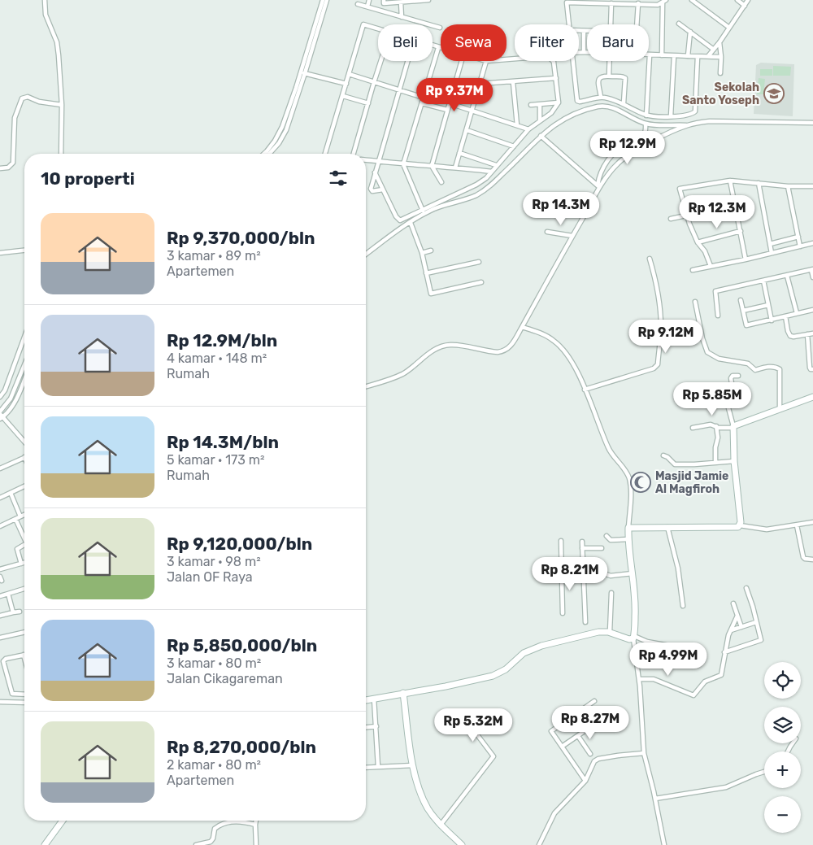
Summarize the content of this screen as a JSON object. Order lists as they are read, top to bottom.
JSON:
{
  "places": {
    "school or university": ["Sekolah Santo Yoseph"],
    "mosque": ["Masjid Jamie Al Magfiroh"]
  },
  "page": {
    "chip": [
      "Beli",
      "Sewa",
      "Filter",
      "Baru"
    ],
    "price": [
      "Rp 9.37M",
      "Rp 12.9M",
      "Rp 14.3M",
      "Rp 12.3M",
      "Rp 9.12M",
      "Rp 5.85M",
      "Rp 8.21M",
      "Rp 4.99M",
      "Rp 8.27M",
      "Rp 5.32M"
    ],
    "heading": "10 properti",
    "list": [
      {
        "name": "Rp 9,370,000/bln",
        "note": "3 kamar · 89 m² · Apartemen"
      },
      {
        "name": "Rp 12.9M/bln",
        "note": "4 kamar · 148 m² · Rumah"
      },
      {
        "name": "Rp 14.3M/bln",
        "note": "5 kamar · 173 m² · Rumah"
      },
      {
        "name": "Rp 9,120,000/bln",
        "note": "3 kamar · 98 m² · Jalan OF Raya"
      },
      {
        "name": "Rp 5,850,000/bln",
        "note": "3 kamar · 80 m² · Jalan Cikagareman"
      },
      {
        "name": "Rp 8,270,000/bln",
        "note": "2 kamar · 80 m² · Apartemen"
      }
    ],
    "map_buttons": ["+", "−"]
  }
}
